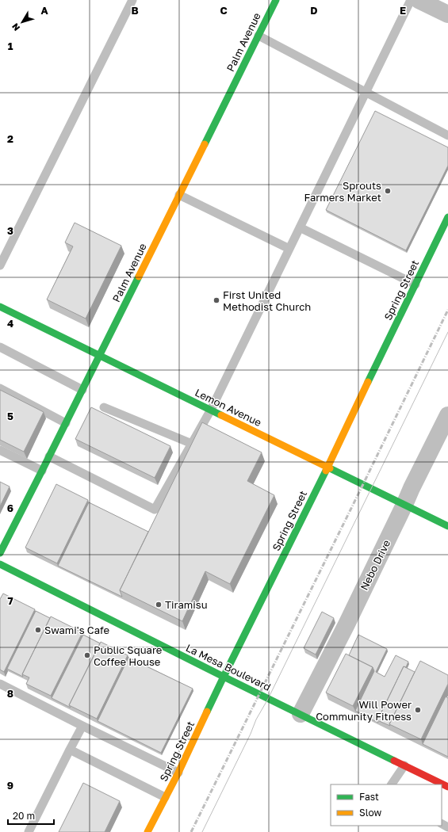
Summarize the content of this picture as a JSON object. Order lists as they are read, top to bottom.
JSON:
{
  "streets": {
    "main road": [
      "Palm Avenue",
      "Spring Street",
      "Lemon Avenue",
      "La Mesa Boulevard"
    ],
    "street": ["Nebo Drive"]
  },
  "crossings": [
    ["Palm Avenue", "Lemon Avenue"],
    ["Spring Street", "Lemon Avenue"],
    ["Spring Street", "La Mesa Boulevard"],
    ["Lemon Avenue", "Nebo Drive"],
    ["Nebo Drive", "La Mesa Boulevard"]
  ],
  "places": [
    "Sprouts Farmers Market",
    "First United Methodist Church",
    "Tiramisu",
    "Swami's Cafe",
    "Public Square Coffee House",
    "Will Power Community Fitness"
  ],
  "legend": ["Fast", "Slow"],
  "scale_bar": "20 m",
  "north": "bottom left",
  "grid": {
    "columns": [
      "A",
      "B",
      "C",
      "D",
      "E"
    ],
    "rows": [
      "1",
      "2",
      "3",
      "4",
      "5",
      "6",
      "7",
      "8",
      "9"
    ]
  }
}
